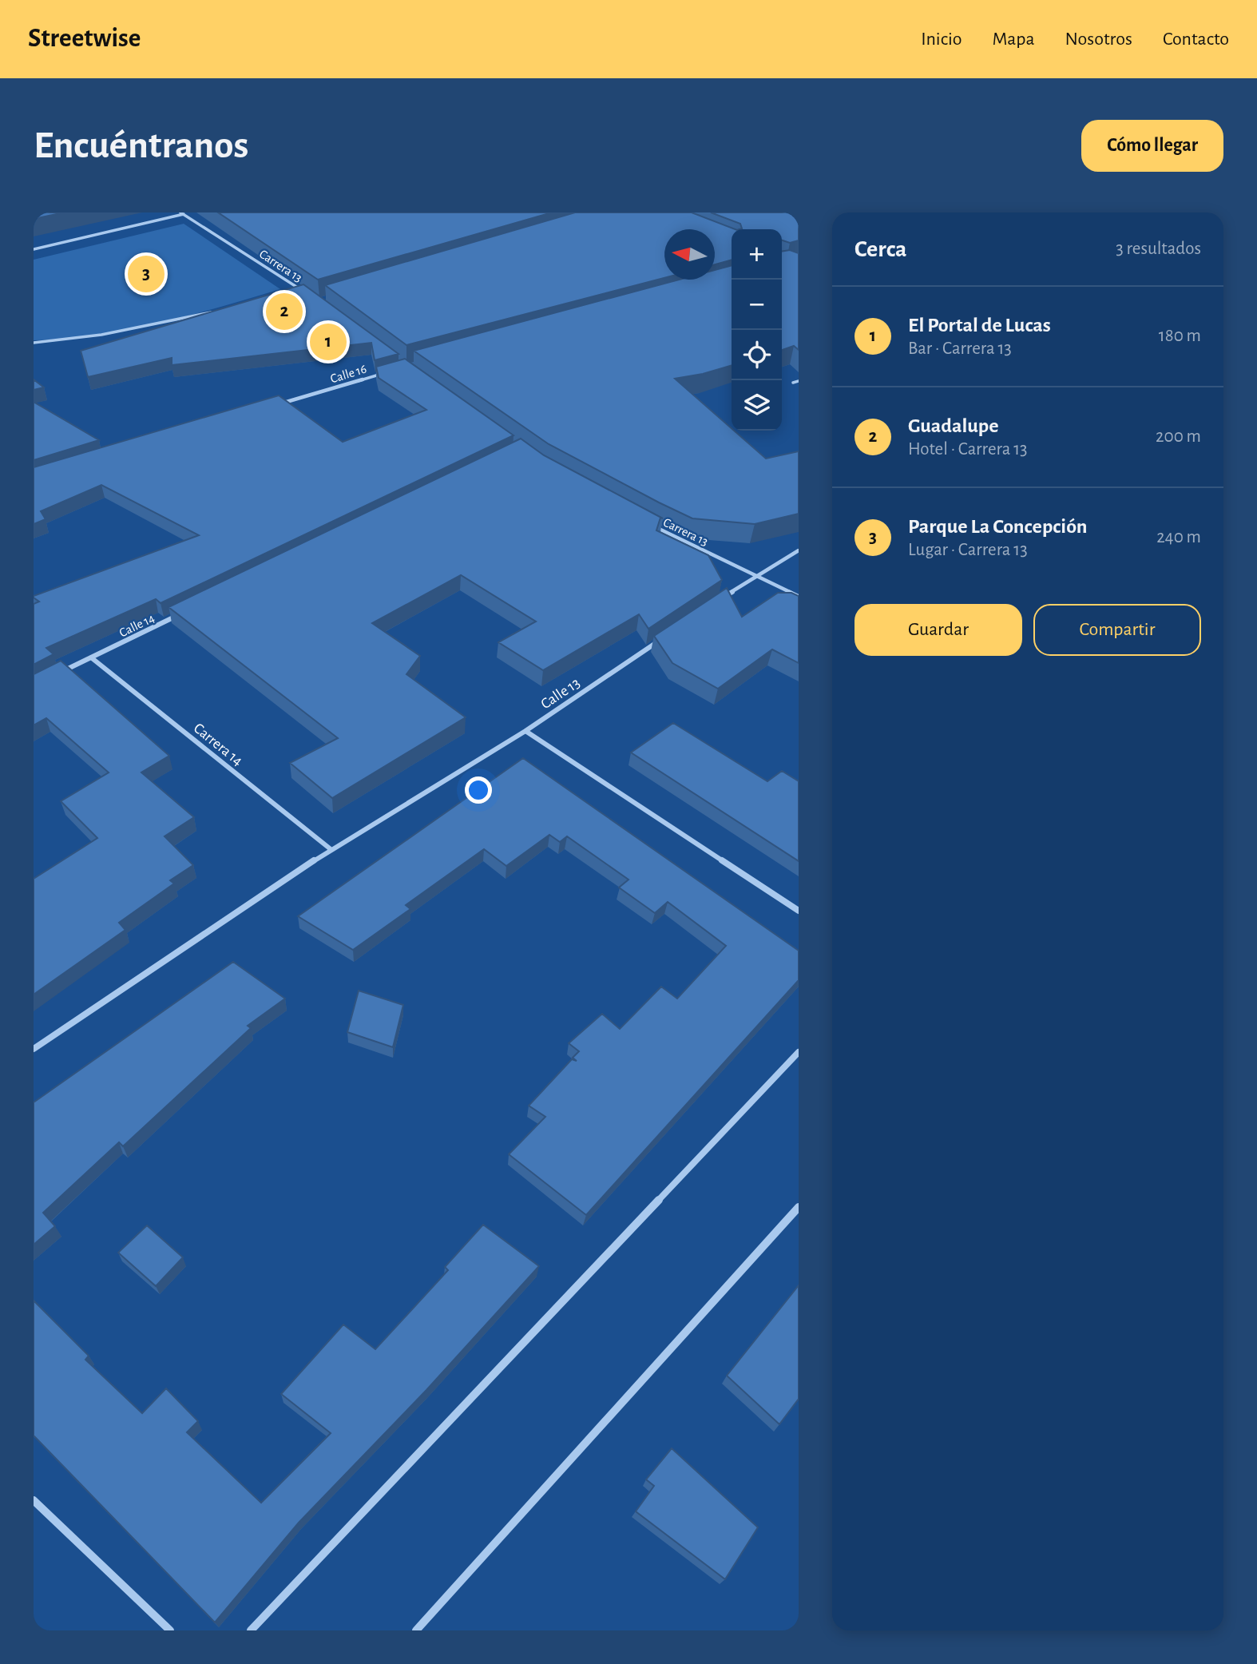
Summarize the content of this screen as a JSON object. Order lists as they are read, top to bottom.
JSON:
{
  "streets": {
    "street": [
      "Carrera 13",
      "Calle 16",
      "Calle 14",
      "Calle 13",
      "Carrera 14"
    ]
  },
  "crossings": [
    ["Calle 14", "Carrera 14"],
    ["Calle 13", "Carrera 14"]
  ],
  "north": "left",
  "page": {
    "header": "Streetwise",
    "nav": [
      "Inicio",
      "Mapa",
      "Nosotros",
      "Contacto"
    ],
    "buttons": [
      "Cómo llegar",
      ["Guardar", "Compartir"]
    ],
    "title": "Encuéntranos",
    "heading": ["Cerca", "3 resultados"],
    "map_buttons": ["+", "−"],
    "pins": ["3", "2", "1"],
    "list": [
      {
        "mark": "1",
        "name": "El Portal de Lucas",
        "note": "Bar · Carrera 13",
        "value": "180 m"
      },
      {
        "mark": "2",
        "name": "Guadalupe",
        "note": "Hotel · Carrera 13",
        "value": "200 m"
      },
      {
        "mark": "3",
        "name": "Parque La Concepción",
        "note": "Lugar · Carrera 13",
        "value": "240 m"
      }
    ]
  }
}
